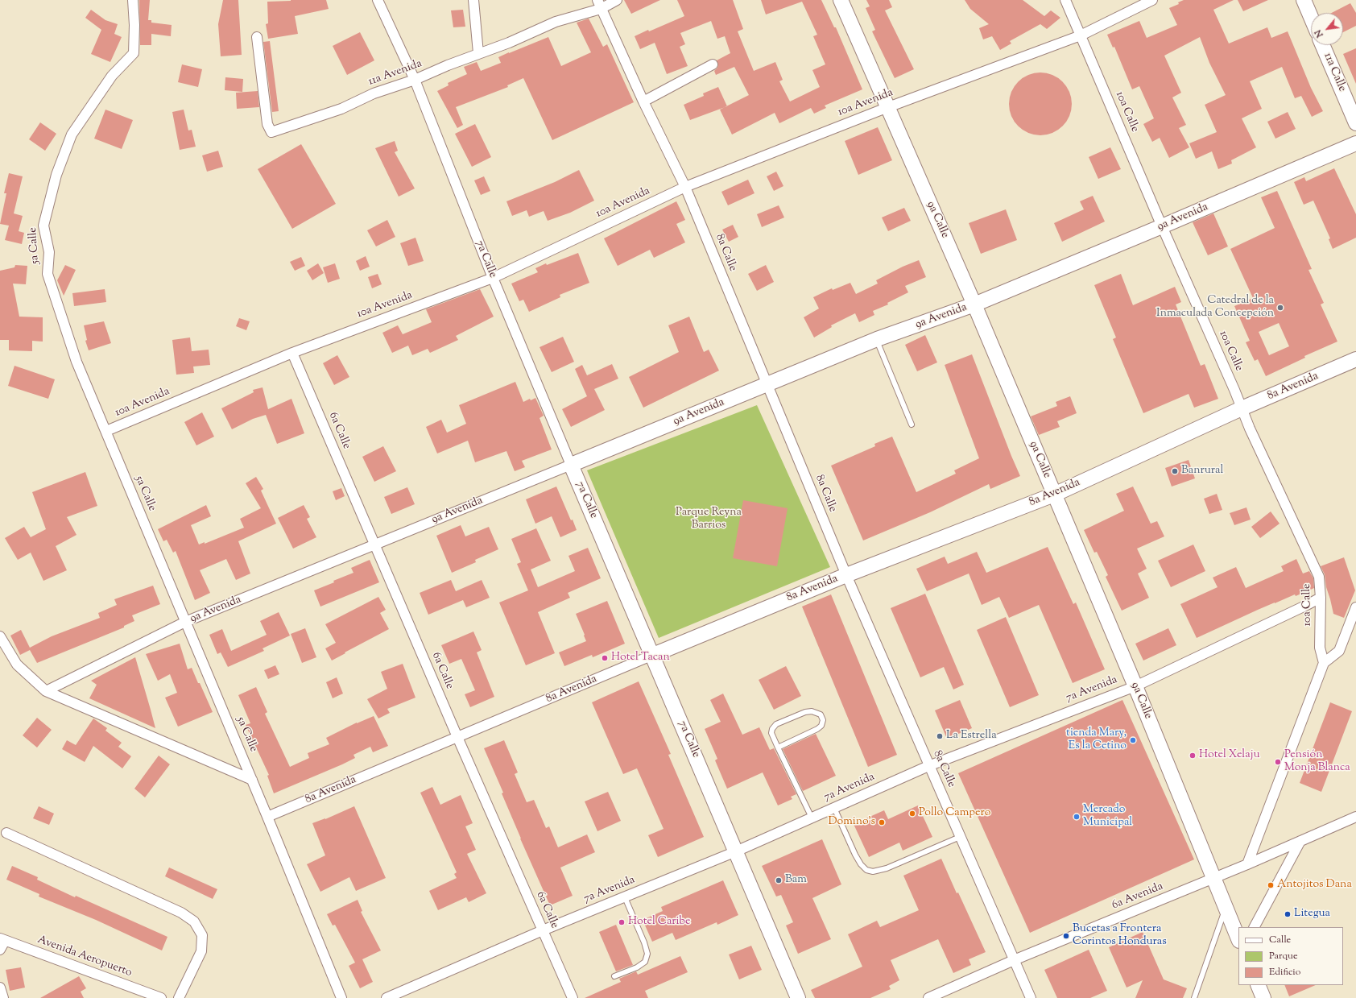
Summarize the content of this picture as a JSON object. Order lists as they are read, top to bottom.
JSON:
{
  "streets": {
    "street": [
      "11a Calle",
      "11a Avenida",
      "10a Avenida",
      "10a Calle",
      "9a Avenida",
      "9a Calle",
      "5a Calle",
      "8a Calle",
      "7a Calle",
      "8a Avenida",
      "6a Calle",
      "7a Avenida",
      "6a Avenida",
      "Avenida Aeropuerto"
    ]
  },
  "crossings": [
    ["11a Avenida", "8a Calle"],
    ["11a Avenida", "7a Calle"],
    ["10a Avenida", "10a Calle"],
    ["10a Avenida", "9a Calle"],
    ["10a Avenida", "5a Calle"],
    ["10a Avenida", "8a Calle"],
    ["10a Avenida", "7a Calle"],
    ["10a Avenida", "6a Calle"],
    ["10a Calle", "9a Avenida"],
    ["10a Calle", "8a Avenida"],
    ["10a Calle", "7a Avenida"],
    ["9a Avenida", "9a Calle"],
    ["9a Avenida", "5a Calle"],
    ["9a Avenida", "8a Calle"],
    ["9a Avenida", "7a Calle"],
    ["9a Avenida", "6a Calle"],
    ["9a Calle", "8a Avenida"],
    ["9a Calle", "7a Avenida"],
    ["9a Calle", "6a Avenida"],
    ["5a Calle", "8a Avenida"],
    ["8a Calle", "8a Avenida"],
    ["8a Calle", "7a Avenida"],
    ["8a Calle", "6a Avenida"],
    ["7a Calle", "8a Avenida"],
    ["7a Calle", "7a Avenida"],
    ["8a Avenida", "6a Calle"],
    ["6a Calle", "7a Avenida"]
  ],
  "parks": ["Parque Reyna Barrios"],
  "places": [
    "Catedral de la Inmaculada Concepción",
    "Banrural",
    "Hotel Tacan",
    "La Estrella",
    "tienda Mary, Es la Cetino",
    "Hotel Xelaju",
    "Pensión Monja Blanca",
    "Pollo Campero",
    "Mercado Municipal",
    "Domino's",
    "Bam",
    "Antojitos Dana",
    "Litegua",
    "Hotel Caribe",
    "Bucetas a Frontera Corintos Honduras"
  ],
  "legend": ["Calle", "Parque", "Edificio"],
  "north": "bottom left"
}
